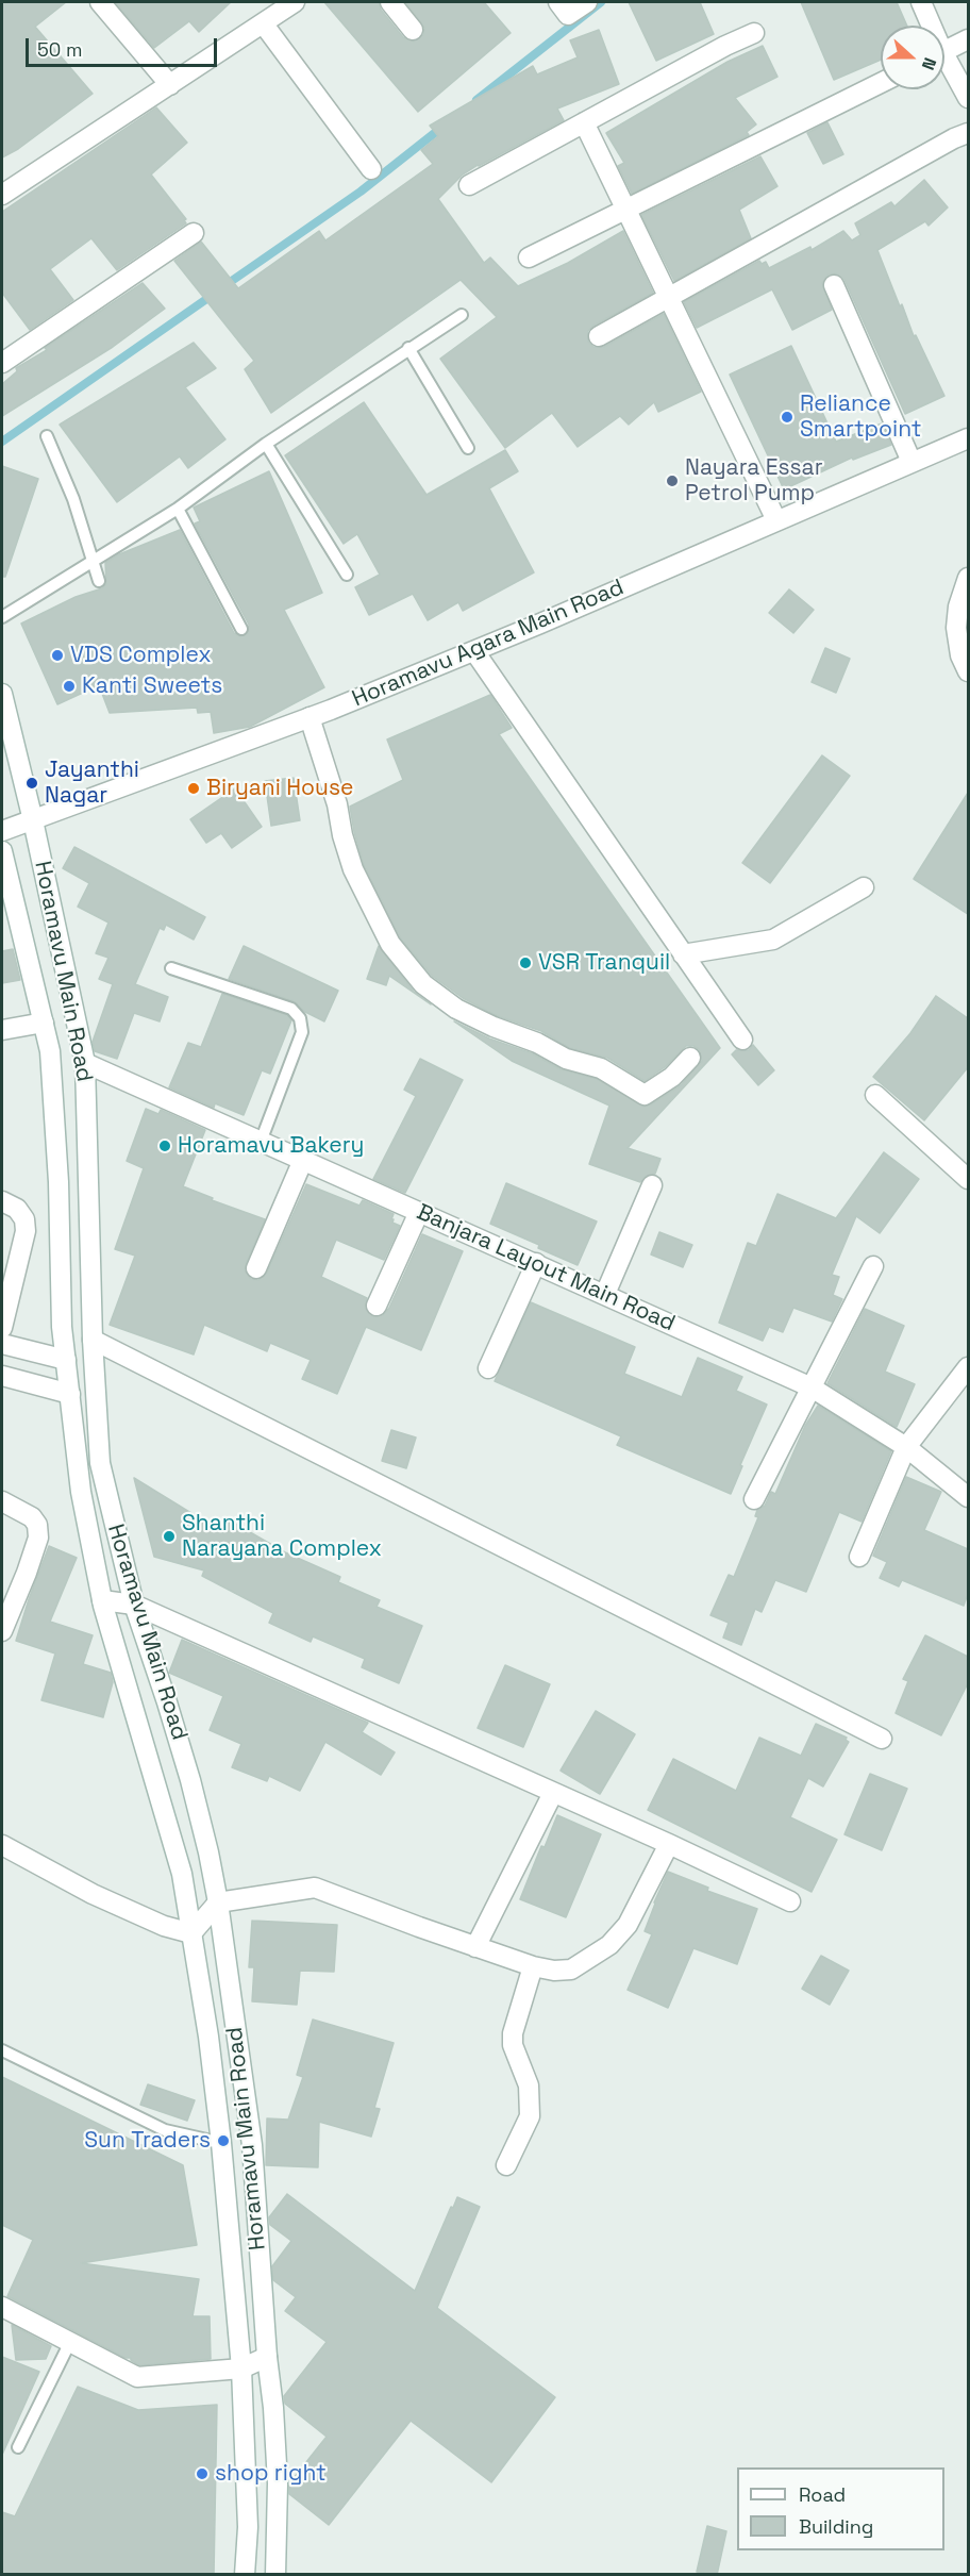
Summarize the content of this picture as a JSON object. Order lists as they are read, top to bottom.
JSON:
{
  "streets": {
    "street": ["Horamavu Agara Main Road", "Horamavu Main Road", "Banjara Layout Main Road"]
  },
  "crossings": [
    ["Horamavu Agara Main Road", "Horamavu Main Road"],
    ["Horamavu Main Road", "Banjara Layout Main Road"]
  ],
  "places": [
    "Reliance Smartpoint",
    "Nayara Essar Petrol Pump",
    "VDS Complex",
    "Kanti Sweets",
    "Jayanthi Nagar",
    "Biryani House",
    "VSR Tranquil",
    "Horamavu Bakery",
    "Shanthi Narayana Complex",
    "Sun Traders",
    "shop right"
  ],
  "legend": ["Road", "Building"],
  "scale_bar": "50 m",
  "north": "right"
}
